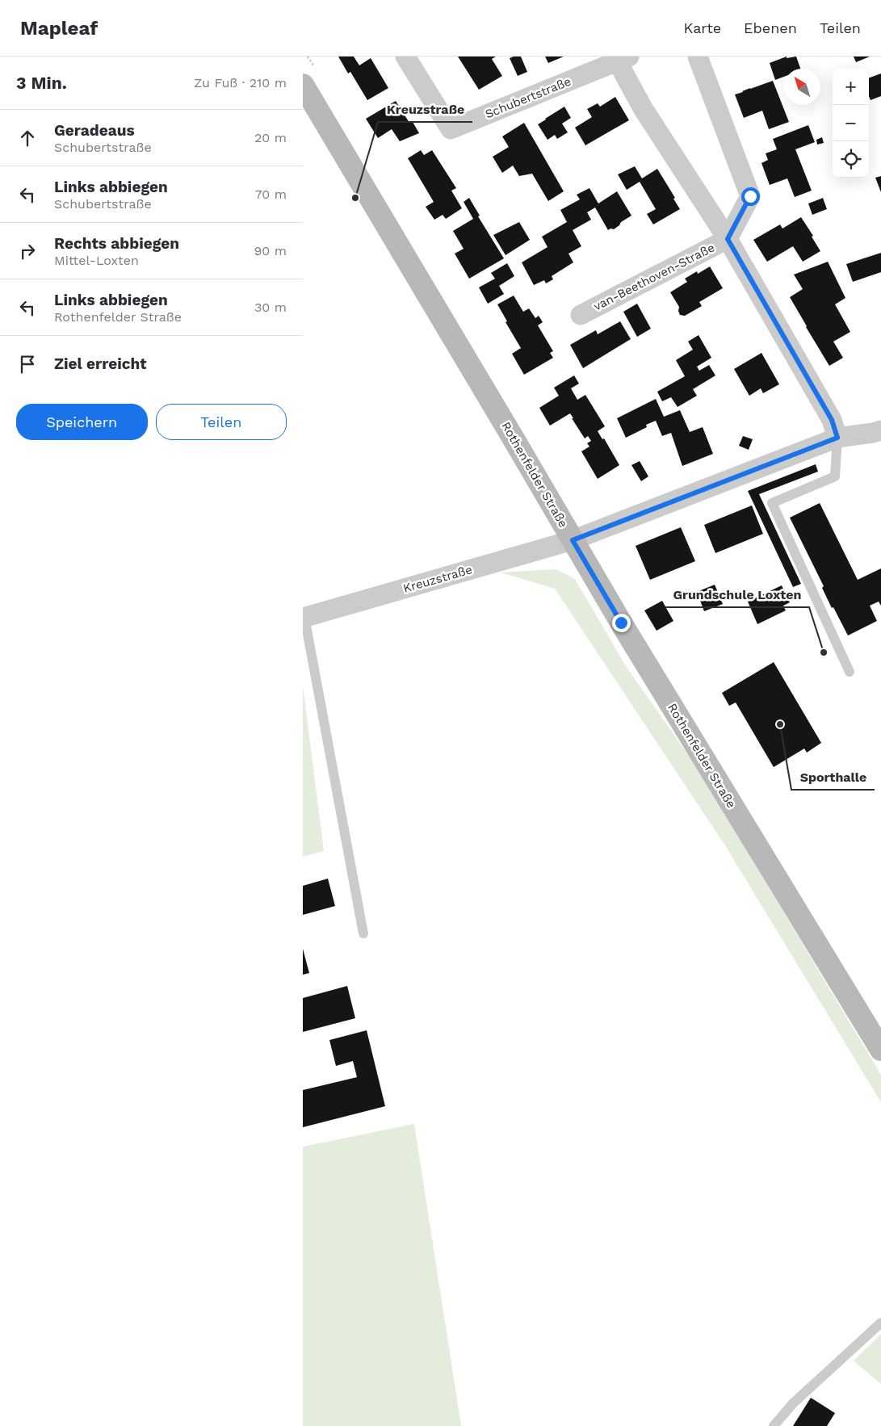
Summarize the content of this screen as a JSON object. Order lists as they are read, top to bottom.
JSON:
{
  "streets": {
    "street": [
      "Schubertstraße",
      "van-Beethoven-Straße",
      "Rothenfelder Straße",
      "Kreuzstraße"
    ]
  },
  "crossings": [
    ["Schubertstraße", "van-Beethoven-Straße"],
    ["Schubertstraße", "Kreuzstraße"],
    ["Rothenfelder Straße", "Kreuzstraße"]
  ],
  "places": ["Kreuzstraße", "Grundschule Loxten", "Sporthalle"],
  "north": "top left",
  "page": {
    "header": "Mapleaf",
    "nav": ["Karte", "Ebenen", "Teilen"],
    "heading": ["3 Min.", "Zu Fuß · 210 m"],
    "map_buttons": ["+", "−"],
    "list": [
      ["Geradeaus", "Schubertstraße", "20 m"],
      ["Links abbiegen", "Schubertstraße", "70 m"],
      ["Rechts abbiegen", "Mittel-Loxten", "90 m"],
      ["Links abbiegen", "Rothenfelder Straße", "30 m"],
      "Ziel erreicht"
    ],
    "buttons": ["Speichern", "Teilen"]
  }
}
